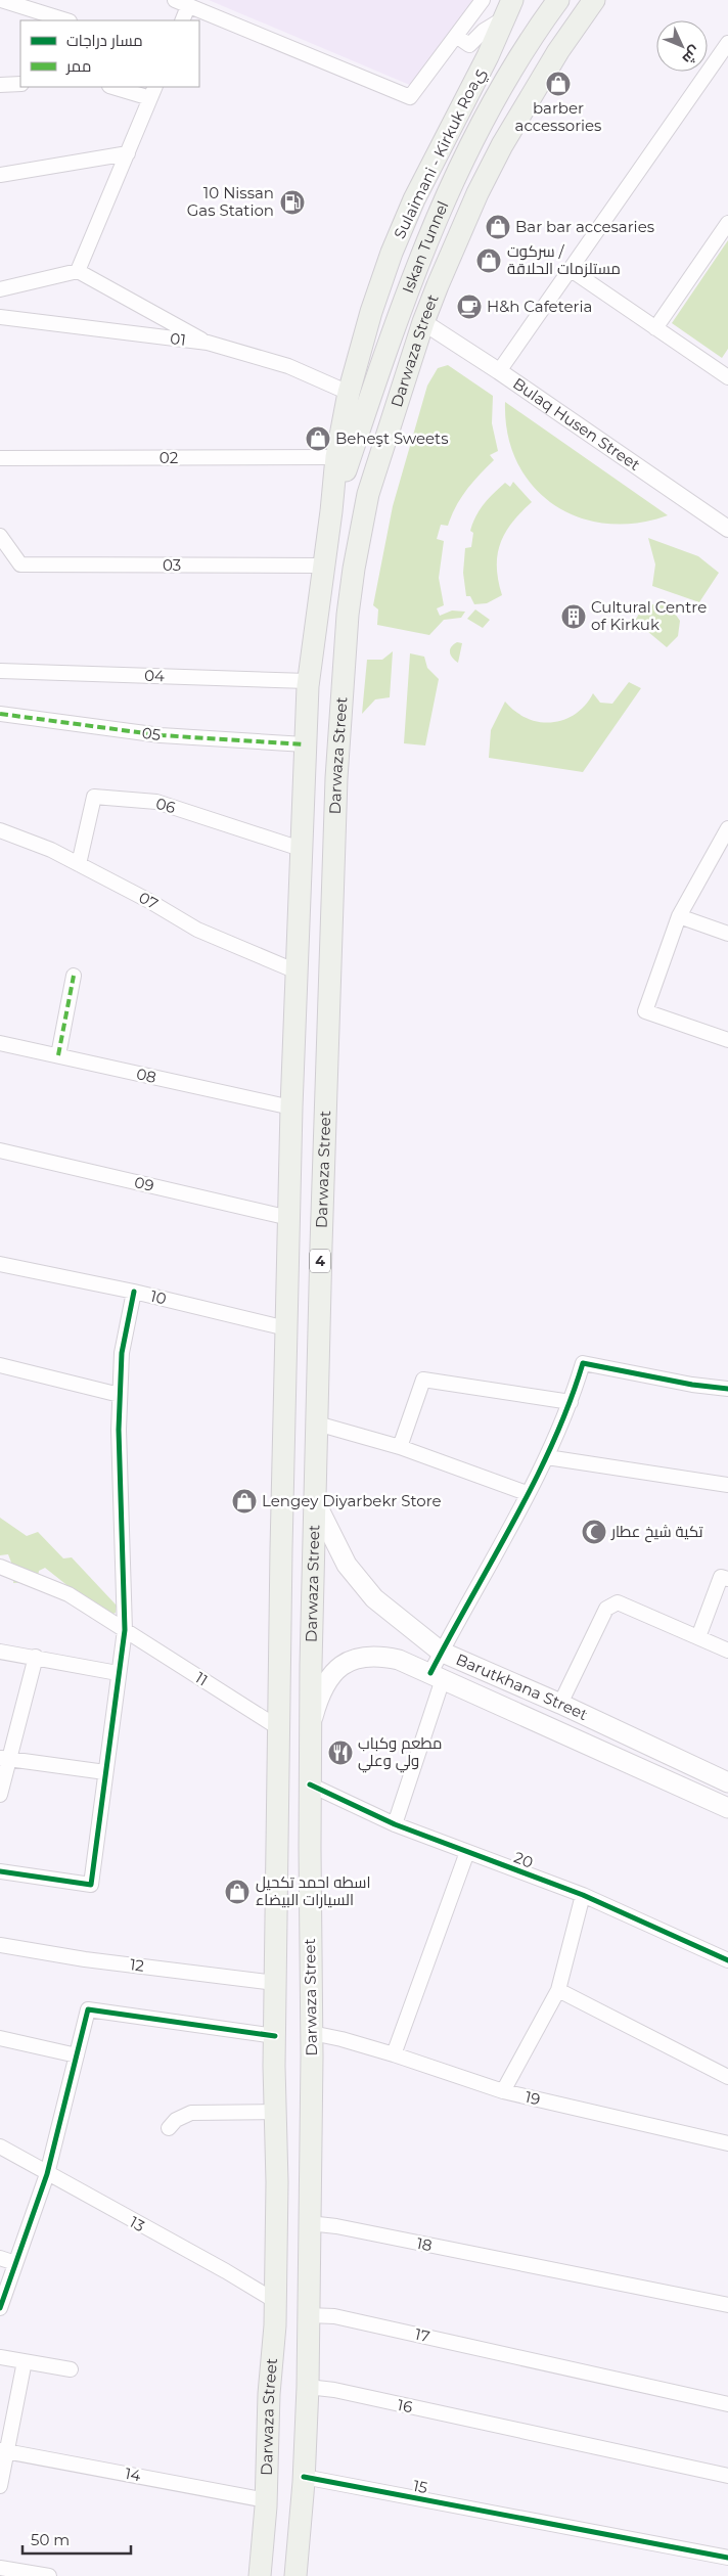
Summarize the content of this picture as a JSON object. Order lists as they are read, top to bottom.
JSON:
{
  "streets": {
    "main road": [
      "Sulaimani - Kirkuk Roaي",
      "Iskan Tunnel",
      "Darwaza Street",
      "4",
      "Barutkhana Street"
    ],
    "street": [
      "01",
      "Bulaq Husen Street",
      "02",
      "03",
      "04",
      "05",
      "06",
      "07",
      "08",
      "09",
      "10",
      "11",
      "20",
      "12",
      "19",
      "13",
      "18",
      "17",
      "16",
      "14",
      "15"
    ]
  },
  "crossings": [
    ["Sulaimani - Kirkuk Roaي", "Iskan Tunnel"],
    ["Sulaimani - Kirkuk Roaي", "01"],
    ["Sulaimani - Kirkuk Roaي", "Darwaza Street"],
    ["Sulaimani - Kirkuk Roaي", "02"],
    ["Iskan Tunnel", "Darwaza Street"],
    ["Darwaza Street", "Bulaq Husen Street"],
    ["Darwaza Street", "03"],
    ["Darwaza Street", "04"],
    ["Darwaza Street", "05"],
    ["Darwaza Street", "06"],
    ["Darwaza Street", "07"],
    ["Darwaza Street", "08"],
    ["Darwaza Street", "09"],
    ["Darwaza Street", "10"],
    ["Darwaza Street", "11"],
    ["Darwaza Street", "Barutkhana Street"],
    ["Darwaza Street", "20"],
    ["Darwaza Street", "12"],
    ["Darwaza Street", "19"],
    ["Darwaza Street", "13"],
    ["Darwaza Street", "18"],
    ["Darwaza Street", "17"],
    ["Darwaza Street", "16"],
    ["Darwaza Street", "14"],
    ["Darwaza Street", "15"],
    ["06", "07"]
  ],
  "places": {
    "shop": [
      "barber accessories",
      "Bar bar accesaries",
      "سركوت / مستلزمات الحلاقة",
      "Beheşt Sweets",
      "Lengey Diyarbekr Store",
      "اسطه احمد تكحيل السيارات البيضاء"
    ],
    "fuel station": ["10 Nissan Gas Station"],
    "cafe": ["H&h Cafeteria"],
    "building": ["Cultural Centre of Kirkuk"],
    "mosque": ["تكية شيخ عطار"],
    "restaurant": ["مطعم وكباب ولي وعلي"]
  },
  "legend": ["مسار دراجات", "ممر"],
  "scale_bar": "50 m",
  "north": "bottom right"
}
